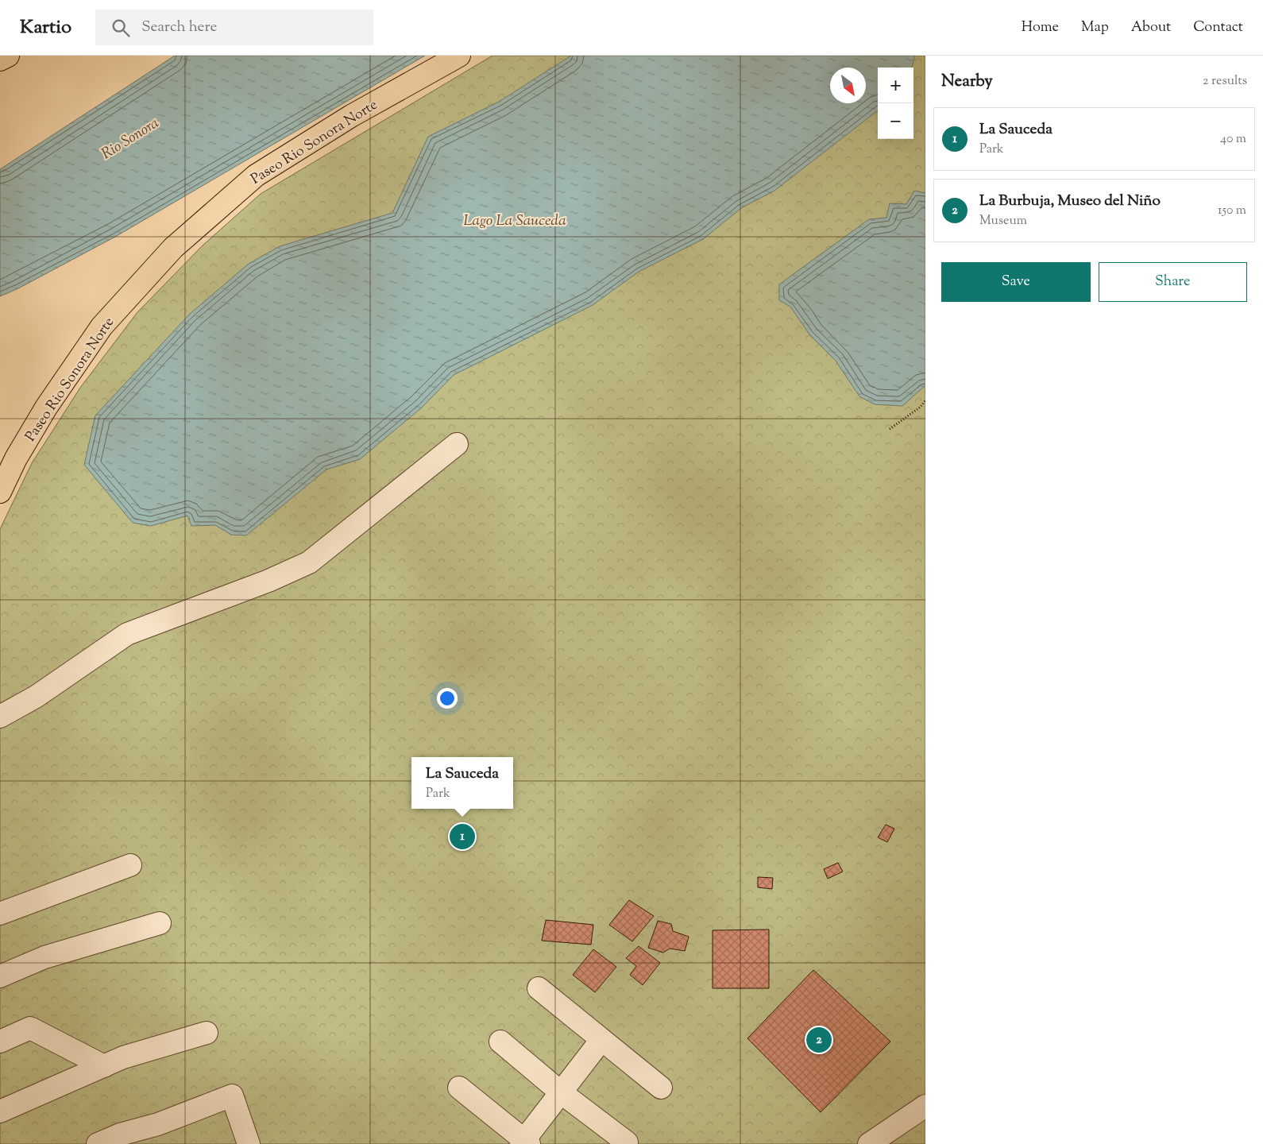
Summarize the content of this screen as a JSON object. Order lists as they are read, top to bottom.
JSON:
{
  "streets": {
    "main road": ["Paseo Rio Sonora Norte"]
  },
  "water": ["Rio Sonora", "Lago La Sauceda"],
  "north": "bottom right",
  "page": {
    "header": "Kartio",
    "search": "Search here",
    "nav": [
      "Home",
      "Map",
      "About",
      "Contact"
    ],
    "heading": ["Nearby", "2 results"],
    "map_buttons": ["+", "−"],
    "list": [
      {
        "mark": "1",
        "name": "La Sauceda",
        "note": "Park",
        "value": "40 m"
      },
      {
        "mark": "2",
        "name": "La Burbuja, Museo del Niño",
        "note": "Museum",
        "value": "150 m"
      }
    ],
    "buttons": ["Save", "Share"],
    "popup": ["La Sauceda", "Park"],
    "pins": ["1", "2"]
  }
}
